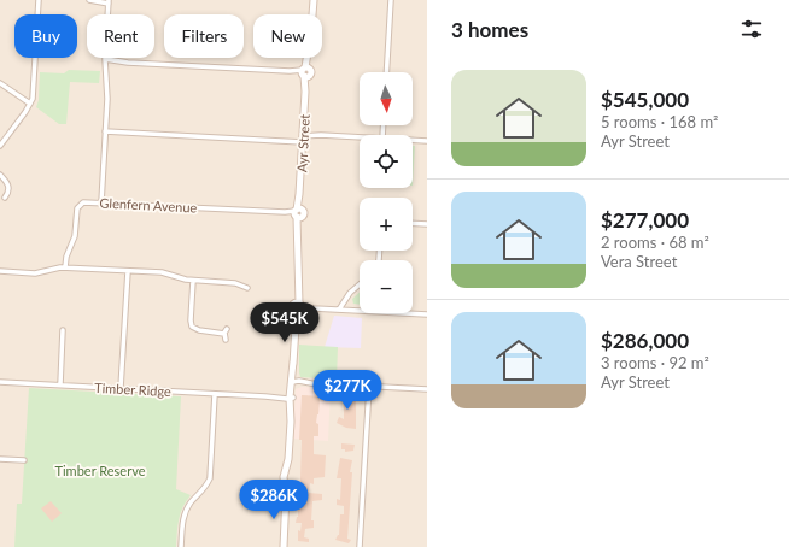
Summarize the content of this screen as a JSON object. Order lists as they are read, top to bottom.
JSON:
{
  "streets": {
    "street": ["Ayr Street", "Glenfern Avenue", "Timber Ridge"]
  },
  "crossings": [
    ["Ayr Street", "Glenfern Avenue"],
    ["Ayr Street", "Timber Ridge"]
  ],
  "parks": ["Timber Reserve"],
  "north": "bottom",
  "page": {
    "heading": "3 homes",
    "chip": [
      "Buy",
      "Rent",
      "Filters",
      "New"
    ],
    "list": [
      {
        "name": "$545,000",
        "note": "5 rooms · 168 m² · Ayr Street"
      },
      {
        "name": "$277,000",
        "note": "2 rooms · 68 m² · Vera Street"
      },
      {
        "name": "$286,000",
        "note": "3 rooms · 92 m² · Ayr Street"
      }
    ],
    "map_buttons": ["+", "−"],
    "price": ["$545K", "$277K", "$286K"]
  }
}
